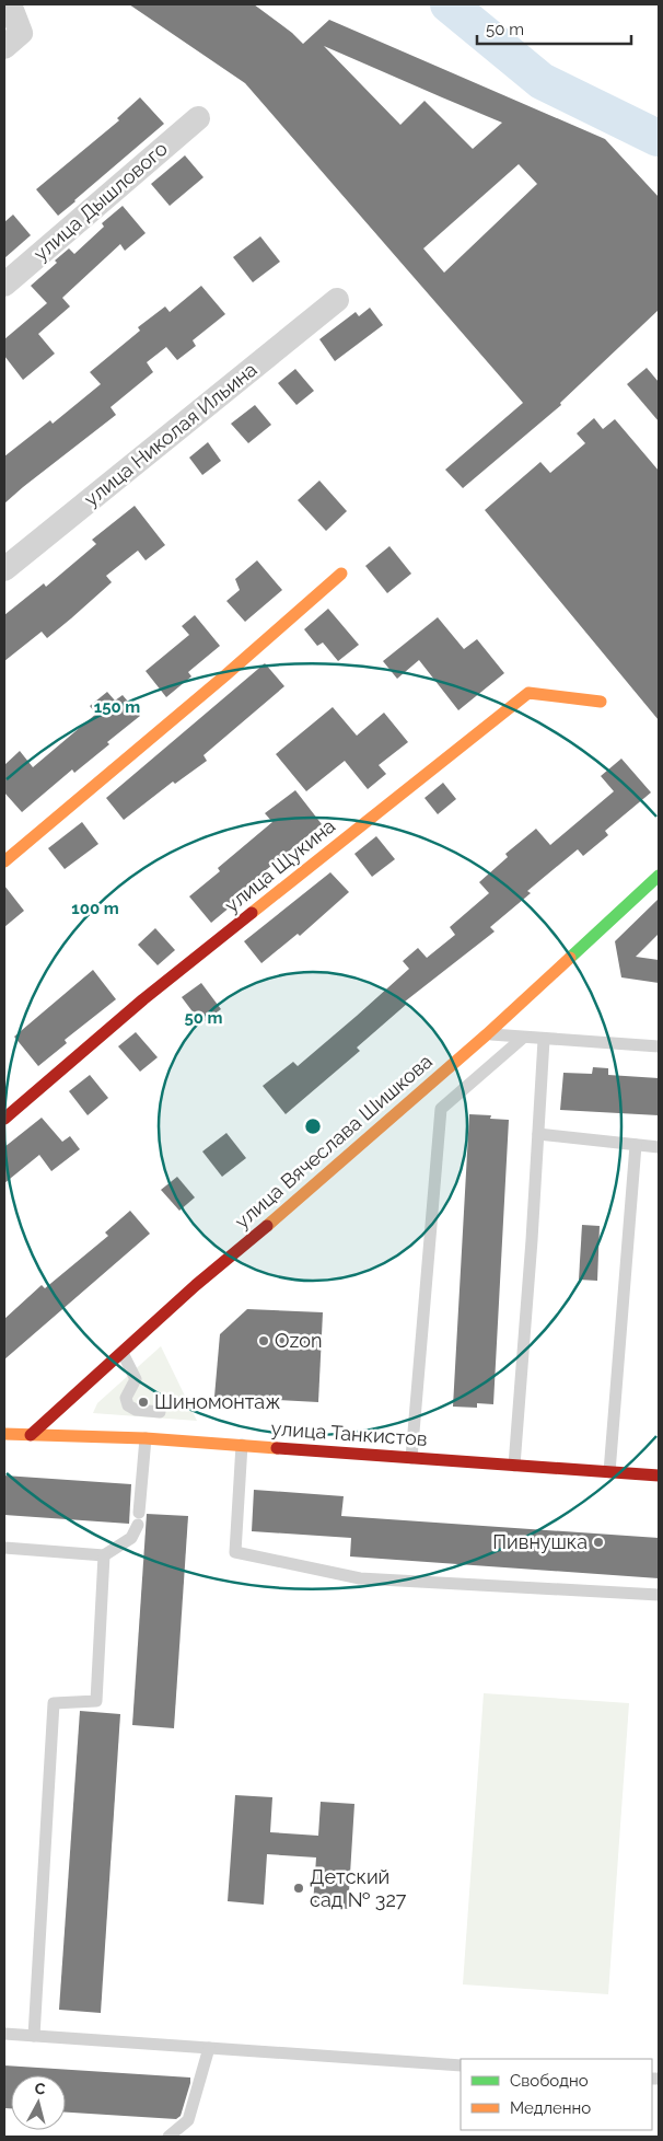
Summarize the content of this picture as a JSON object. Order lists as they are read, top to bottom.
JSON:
{
  "streets": {
    "street": [
      "улица Дышлового",
      "улица Николая Ильина",
      "улица Щукина",
      "улица Вячеслава Шишкова",
      "улица Танкистов"
    ]
  },
  "crossings": [
    ["улица Вячеслава Шишкова", "улица Танкистов"]
  ],
  "places": [
    "Ozon",
    "Шиномонтаж",
    "Пивнушка",
    "Детский сад № 327"
  ],
  "legend": ["Свободно", "Медленно"],
  "scale_bar": "50 m",
  "north": "top",
  "rings": ["150 m", "100 m", "50 m"]
}
